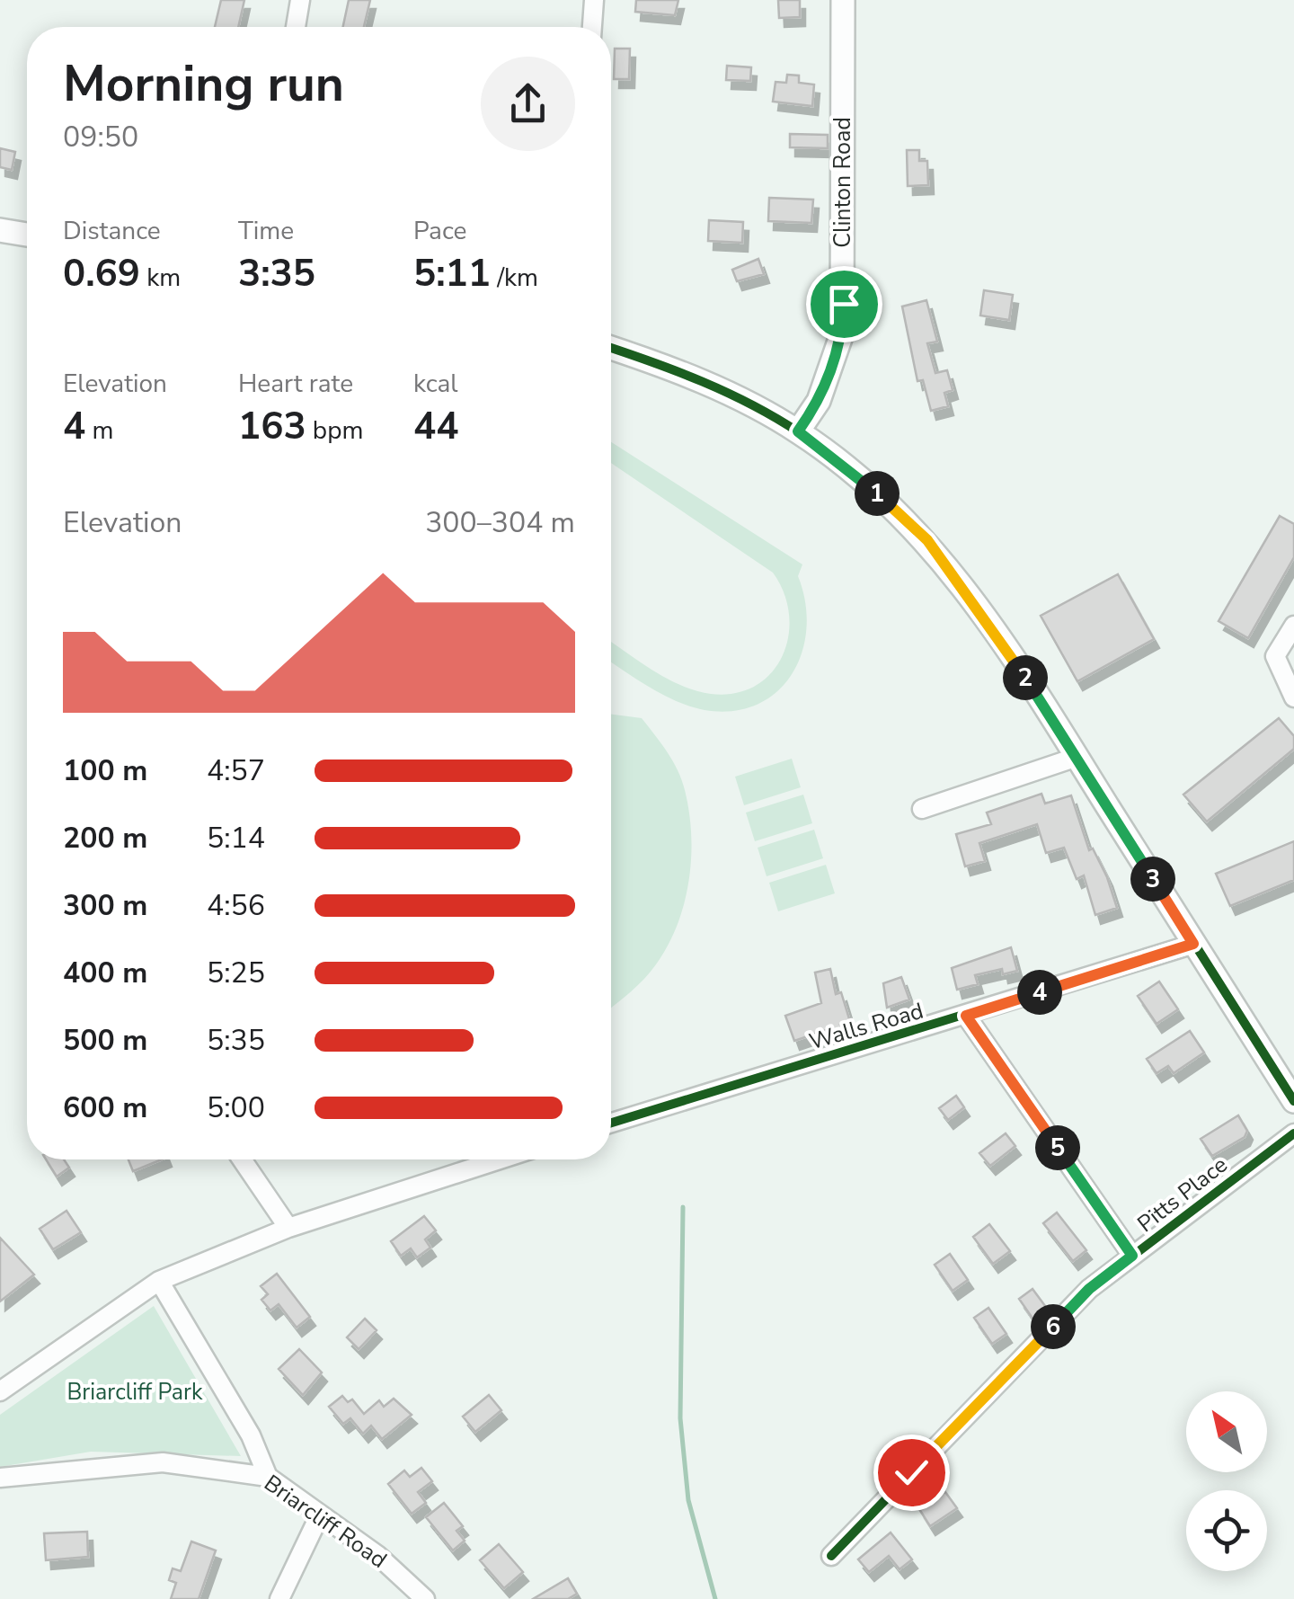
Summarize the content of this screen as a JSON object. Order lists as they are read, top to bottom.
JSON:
{
  "streets": {
    "street": [
      "Clinton Road",
      "Walls Road",
      "Pitts Place",
      "Briarcliff Road"
    ]
  },
  "parks": ["Briarcliff Park"],
  "north": "top left",
  "page": {
    "heading": ["Morning run", "09:50"],
    "stats": [
      ["Distance", "0.69 km"],
      ["Time", "3:35"],
      ["Pace", "5:11 /km"],
      ["Elevation", "4 m"],
      ["Heart rate", "163 bpm"],
      ["kcal", "44"]
    ],
    "pins": [
      "1",
      "2",
      "3",
      "4",
      "5",
      "6"
    ],
    "chart": ["Elevation", "300–304 m"],
    "list": [
      {
        "name": "100 m",
        "note": "4:57"
      },
      {
        "name": "200 m",
        "note": "5:14"
      },
      {
        "name": "300 m",
        "note": "4:56"
      },
      {
        "name": "400 m",
        "note": "5:25"
      },
      {
        "name": "500 m",
        "note": "5:35"
      },
      {
        "name": "600 m",
        "note": "5:00"
      }
    ]
  }
}
